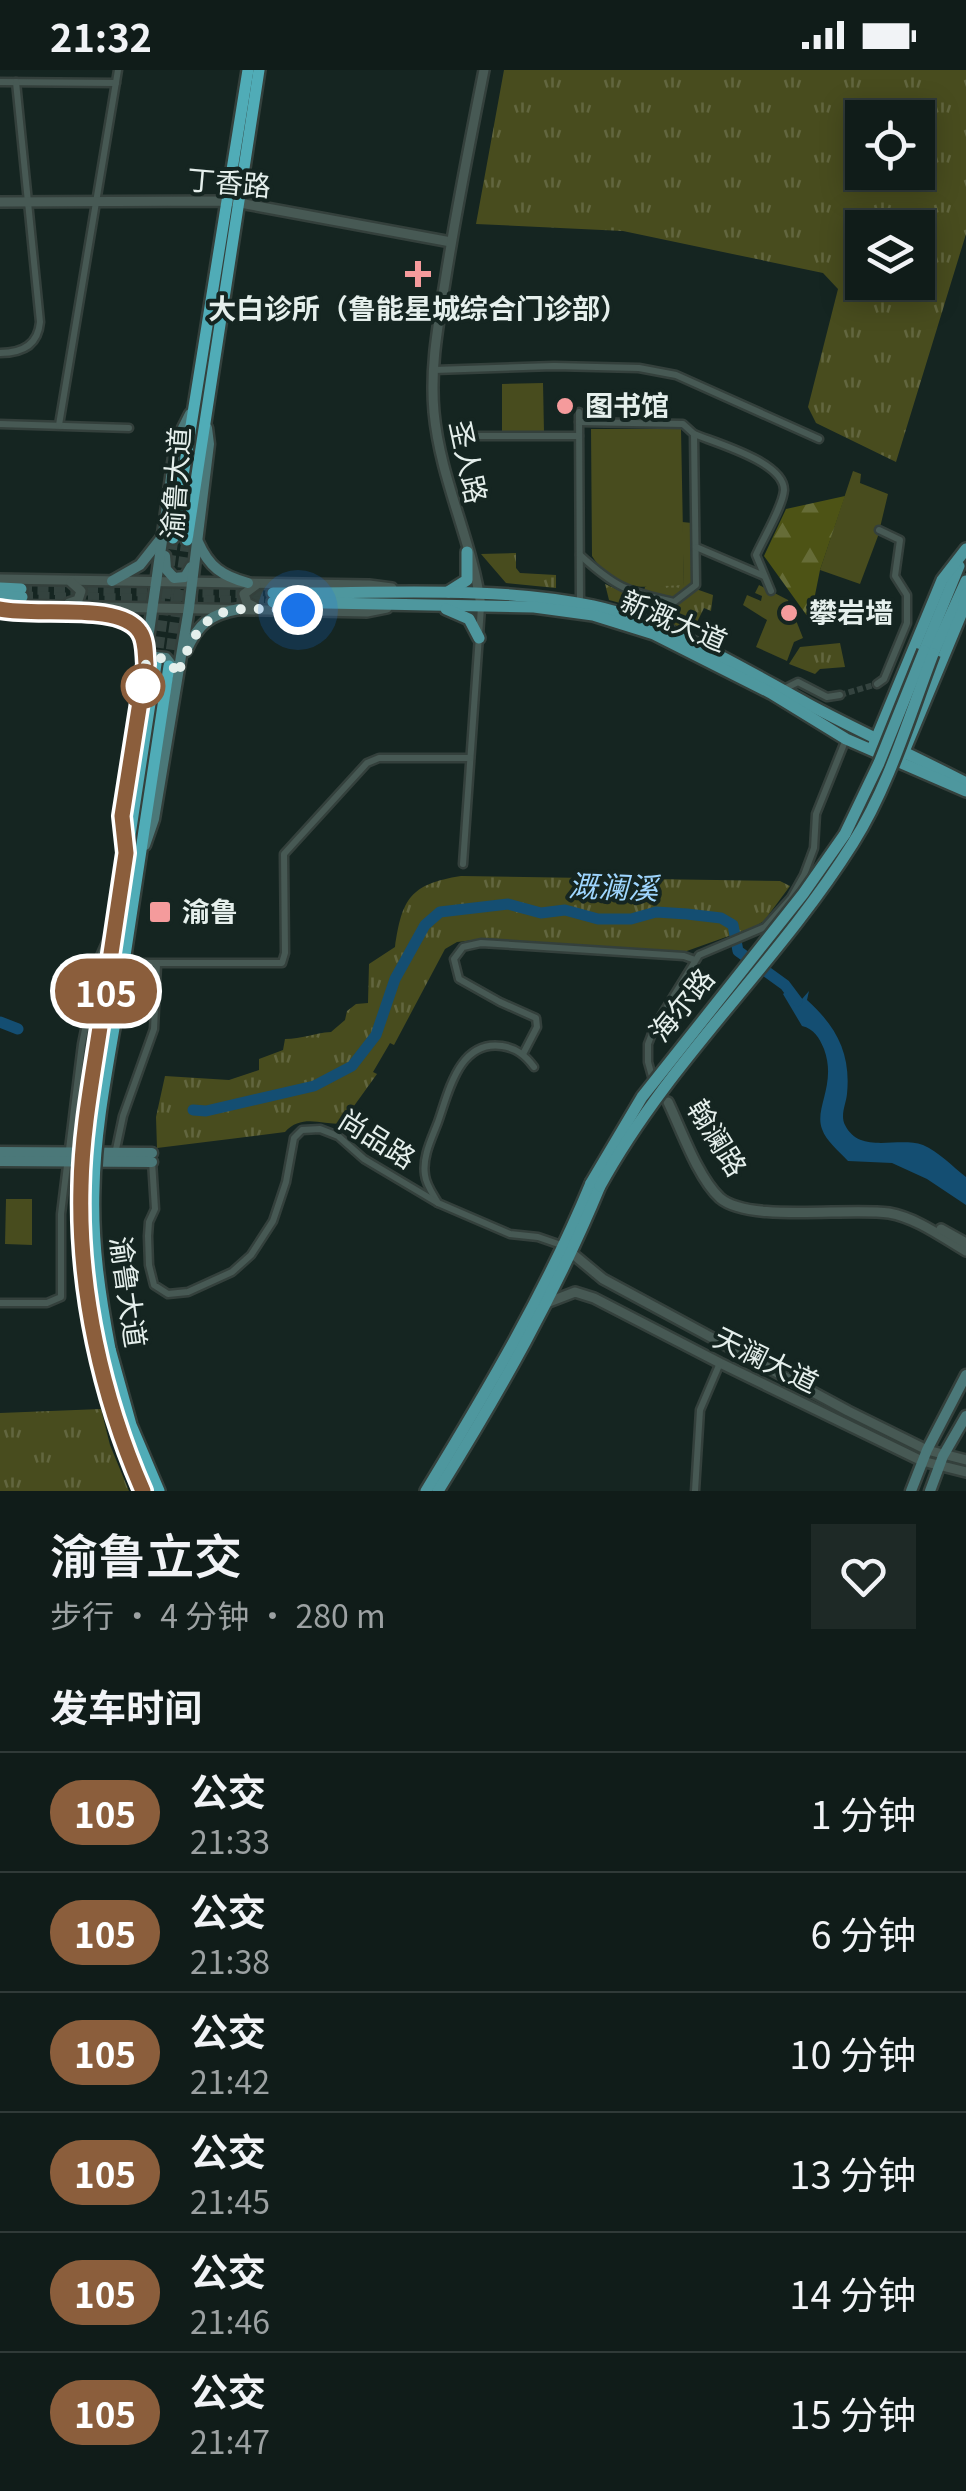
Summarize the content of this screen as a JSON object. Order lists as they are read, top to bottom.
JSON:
{
  "streets": {
    "highway": ["渝鲁大道"],
    "main road": ["新溉大道", "海尔路"],
    "street": [
      "丁香路",
      "圣人路",
      "翰澜路",
      "尚品路",
      "天澜大道"
    ]
  },
  "crossings": [
    ["丁香路", "圣人路"],
    ["丁香路", "渝鲁大道"],
    ["圣人路", "新溉大道"],
    ["渝鲁大道", "新溉大道"],
    ["海尔路", "天澜大道"]
  ],
  "water": ["溉澜溪"],
  "places": {
    "health": ["大白诊所（鲁能星城综合门诊部）"],
    "other": ["图书馆", "攀岩墙"],
    "transit": ["渝鲁"]
  },
  "lines": ["bus line 105"],
  "page": {
    "status": "21:32",
    "on_map": "105",
    "heading": [
      ["渝鲁立交", "步行 · 4 分钟 · 280 m"],
      "发车时间"
    ],
    "list": [
      {
        "mark": "105",
        "name": "公交",
        "note": "21:33",
        "value": "1 分钟"
      },
      {
        "mark": "105",
        "name": "公交",
        "note": "21:38",
        "value": "6 分钟"
      },
      {
        "mark": "105",
        "name": "公交",
        "note": "21:42",
        "value": "10 分钟"
      },
      {
        "mark": "105",
        "name": "公交",
        "note": "21:45",
        "value": "13 分钟"
      },
      {
        "mark": "105",
        "name": "公交",
        "note": "21:46",
        "value": "14 分钟"
      },
      {
        "mark": "105",
        "name": "公交",
        "note": "21:47",
        "value": "15 分钟"
      }
    ]
  }
}
